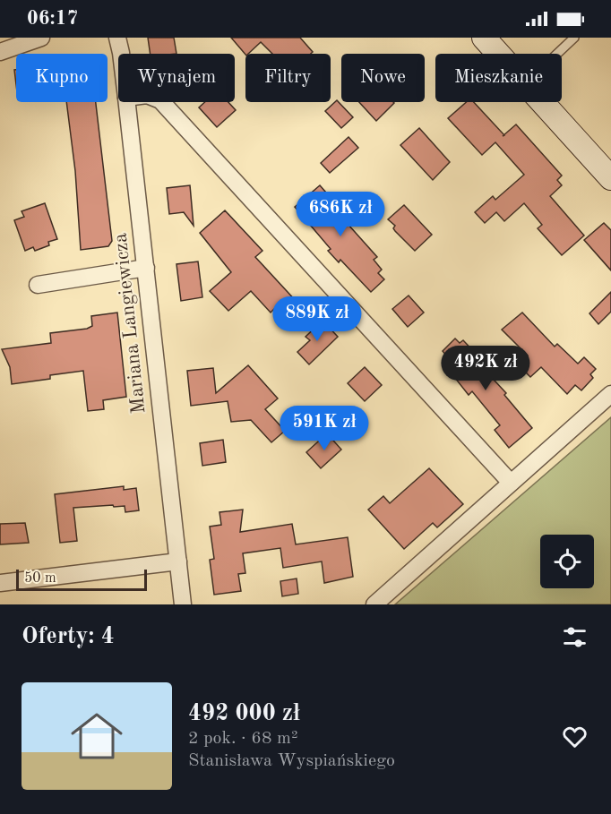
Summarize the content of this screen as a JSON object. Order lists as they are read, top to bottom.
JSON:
{
  "streets": {
    "street": ["Mariana Langiewicza"]
  },
  "scale_bar": "50 m",
  "page": {
    "status": "06:17",
    "chip": [
      "Kupno",
      "Wynajem",
      "Filtry",
      "Nowe",
      "Mieszkanie"
    ],
    "price": [
      "686K zł",
      "889K zł",
      "492K zł",
      "591K zł"
    ],
    "scale": "50 m",
    "heading": "Oferty: 4",
    "list": [
      {
        "name": "492 000 zł",
        "note": "2 pok. · 68 m² · Stanisława Wyspiańskiego"
      }
    ]
  }
}
